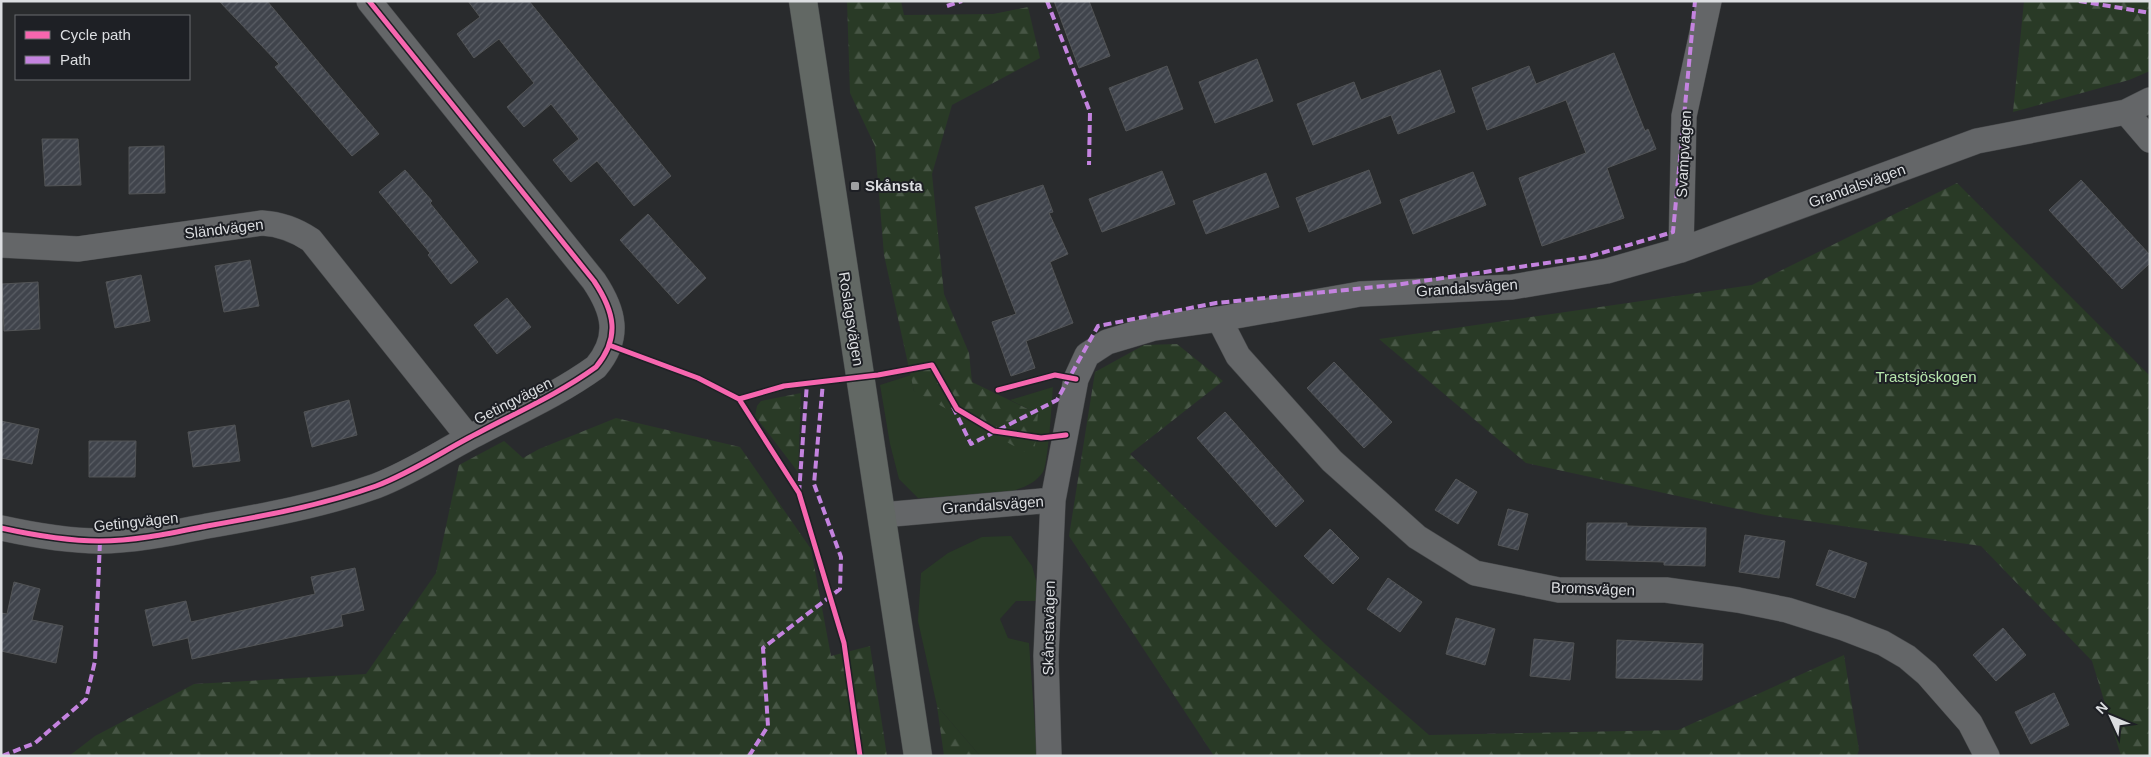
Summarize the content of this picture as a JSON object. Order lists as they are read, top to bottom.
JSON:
{
  "streets": {
    "main road": ["Roslagsvägen"],
    "street": [
      "Svampvägen",
      "Grandalsvägen",
      "Sländvägen",
      "Getingvägen",
      "Bromsvägen",
      "Skånstavägen"
    ]
  },
  "crossings": [
    ["Svampvägen", "Grandalsvägen"],
    ["Grandalsvägen", "Roslagsvägen"],
    ["Grandalsvägen", "Bromsvägen"],
    ["Grandalsvägen", "Skånstavägen"],
    ["Sländvägen", "Getingvägen"]
  ],
  "parks": ["Trastsjöskogen"],
  "places": {
    "transit": ["Skånsta"]
  },
  "legend": ["Cycle path", "Path"],
  "north": "top left"
}
